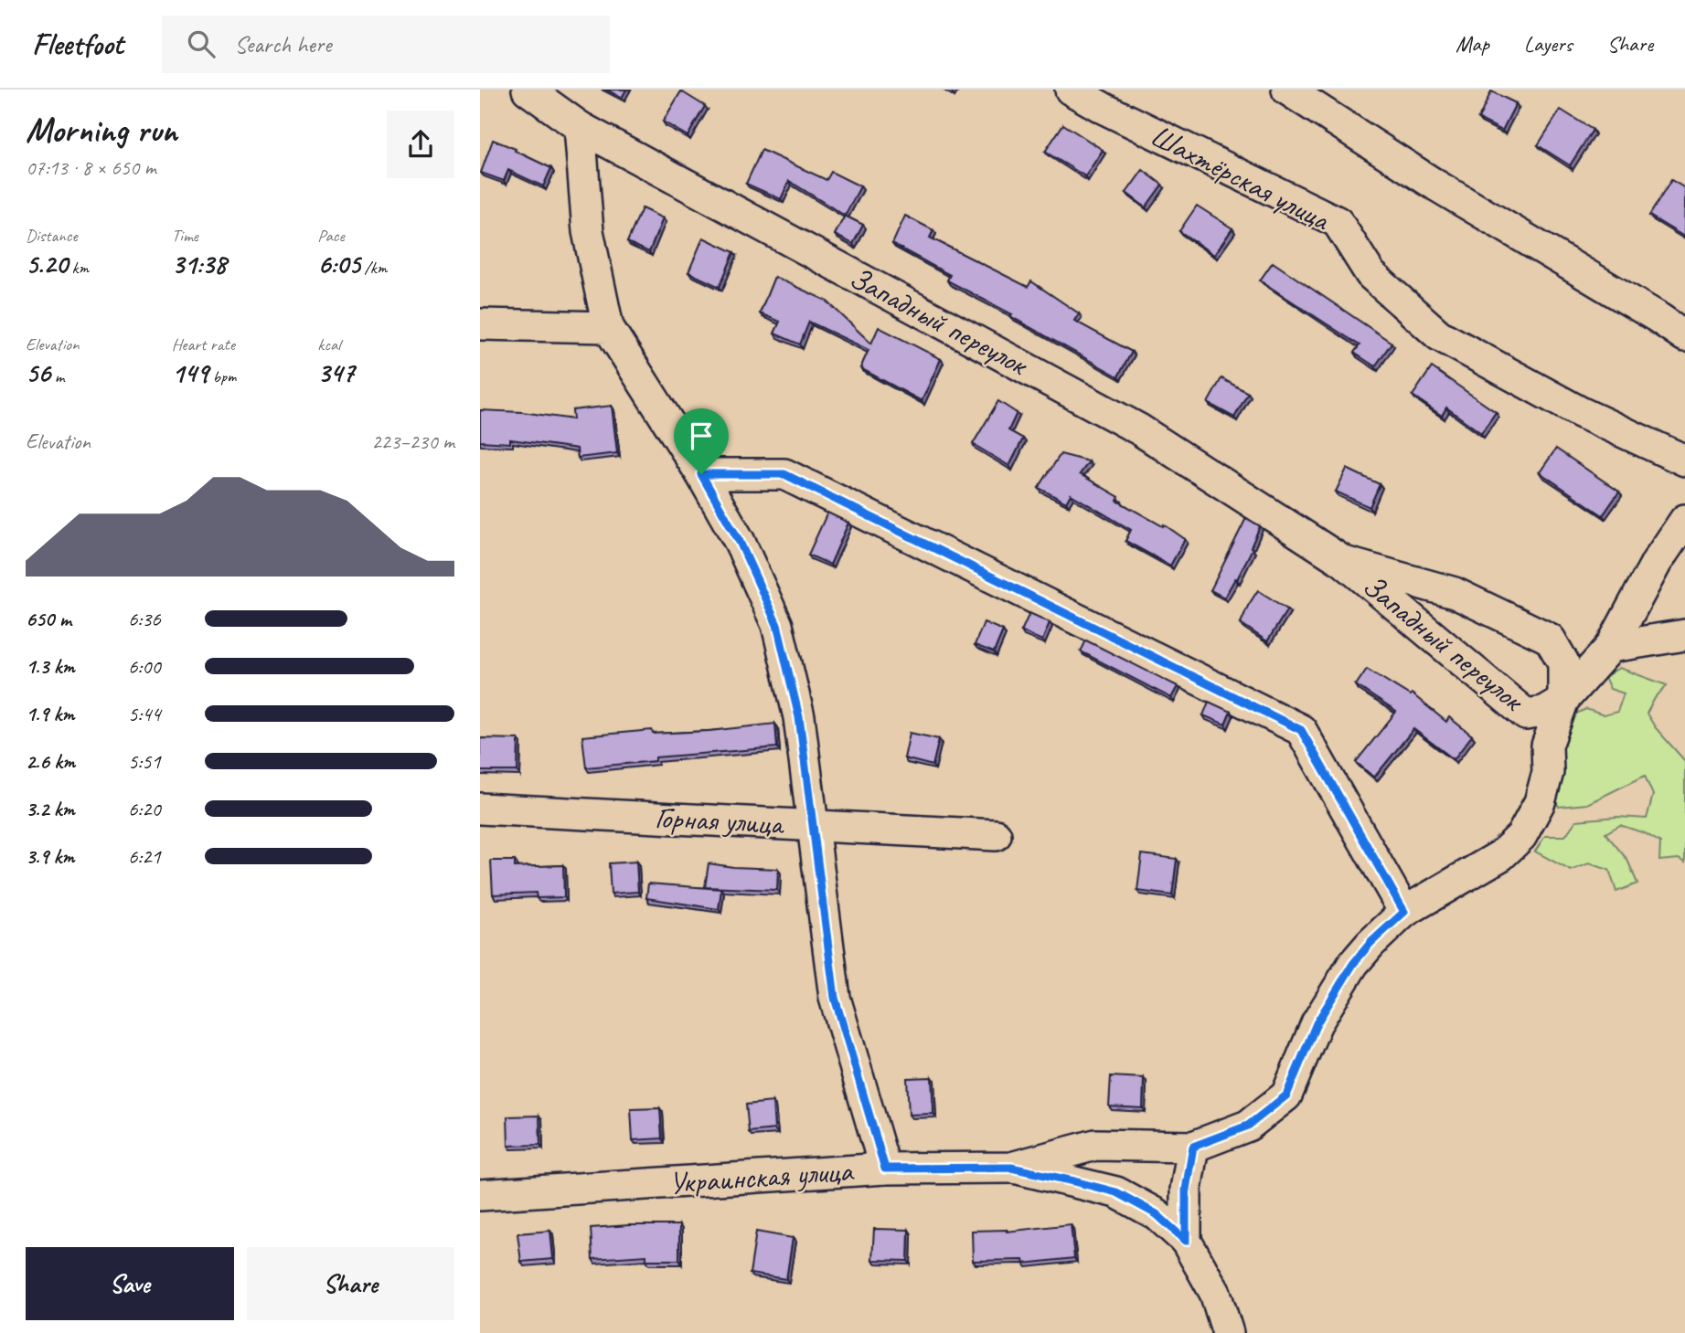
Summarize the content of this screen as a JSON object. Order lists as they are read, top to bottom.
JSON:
{
  "streets": {
    "street": [
      "Шахтёрская улица",
      "Западный переулок",
      "Горная улица",
      "Украинская улица"
    ]
  },
  "page": {
    "header": "Fleetfoot",
    "search": "Search here",
    "nav": ["Map", "Layers", "Share"],
    "heading": ["Morning run", "07:13 · 8 × 650 m"],
    "stats": [
      ["Distance", "5.20 km"],
      ["Time", "31:38"],
      ["Pace", "6:05 /km"],
      ["Elevation", "56 m"],
      ["Heart rate", "149 bpm"],
      ["kcal", "347"]
    ],
    "chart": ["Elevation", "223–230 m"],
    "list": [
      {
        "name": "650 m",
        "note": "6:36"
      },
      {
        "name": "1.3 km",
        "note": "6:00"
      },
      {
        "name": "1.9 km",
        "note": "5:44"
      },
      {
        "name": "2.6 km",
        "note": "5:51"
      },
      {
        "name": "3.2 km",
        "note": "6:20"
      },
      {
        "name": "3.9 km",
        "note": "6:21"
      }
    ],
    "buttons": ["Save", "Share"]
  }
}
